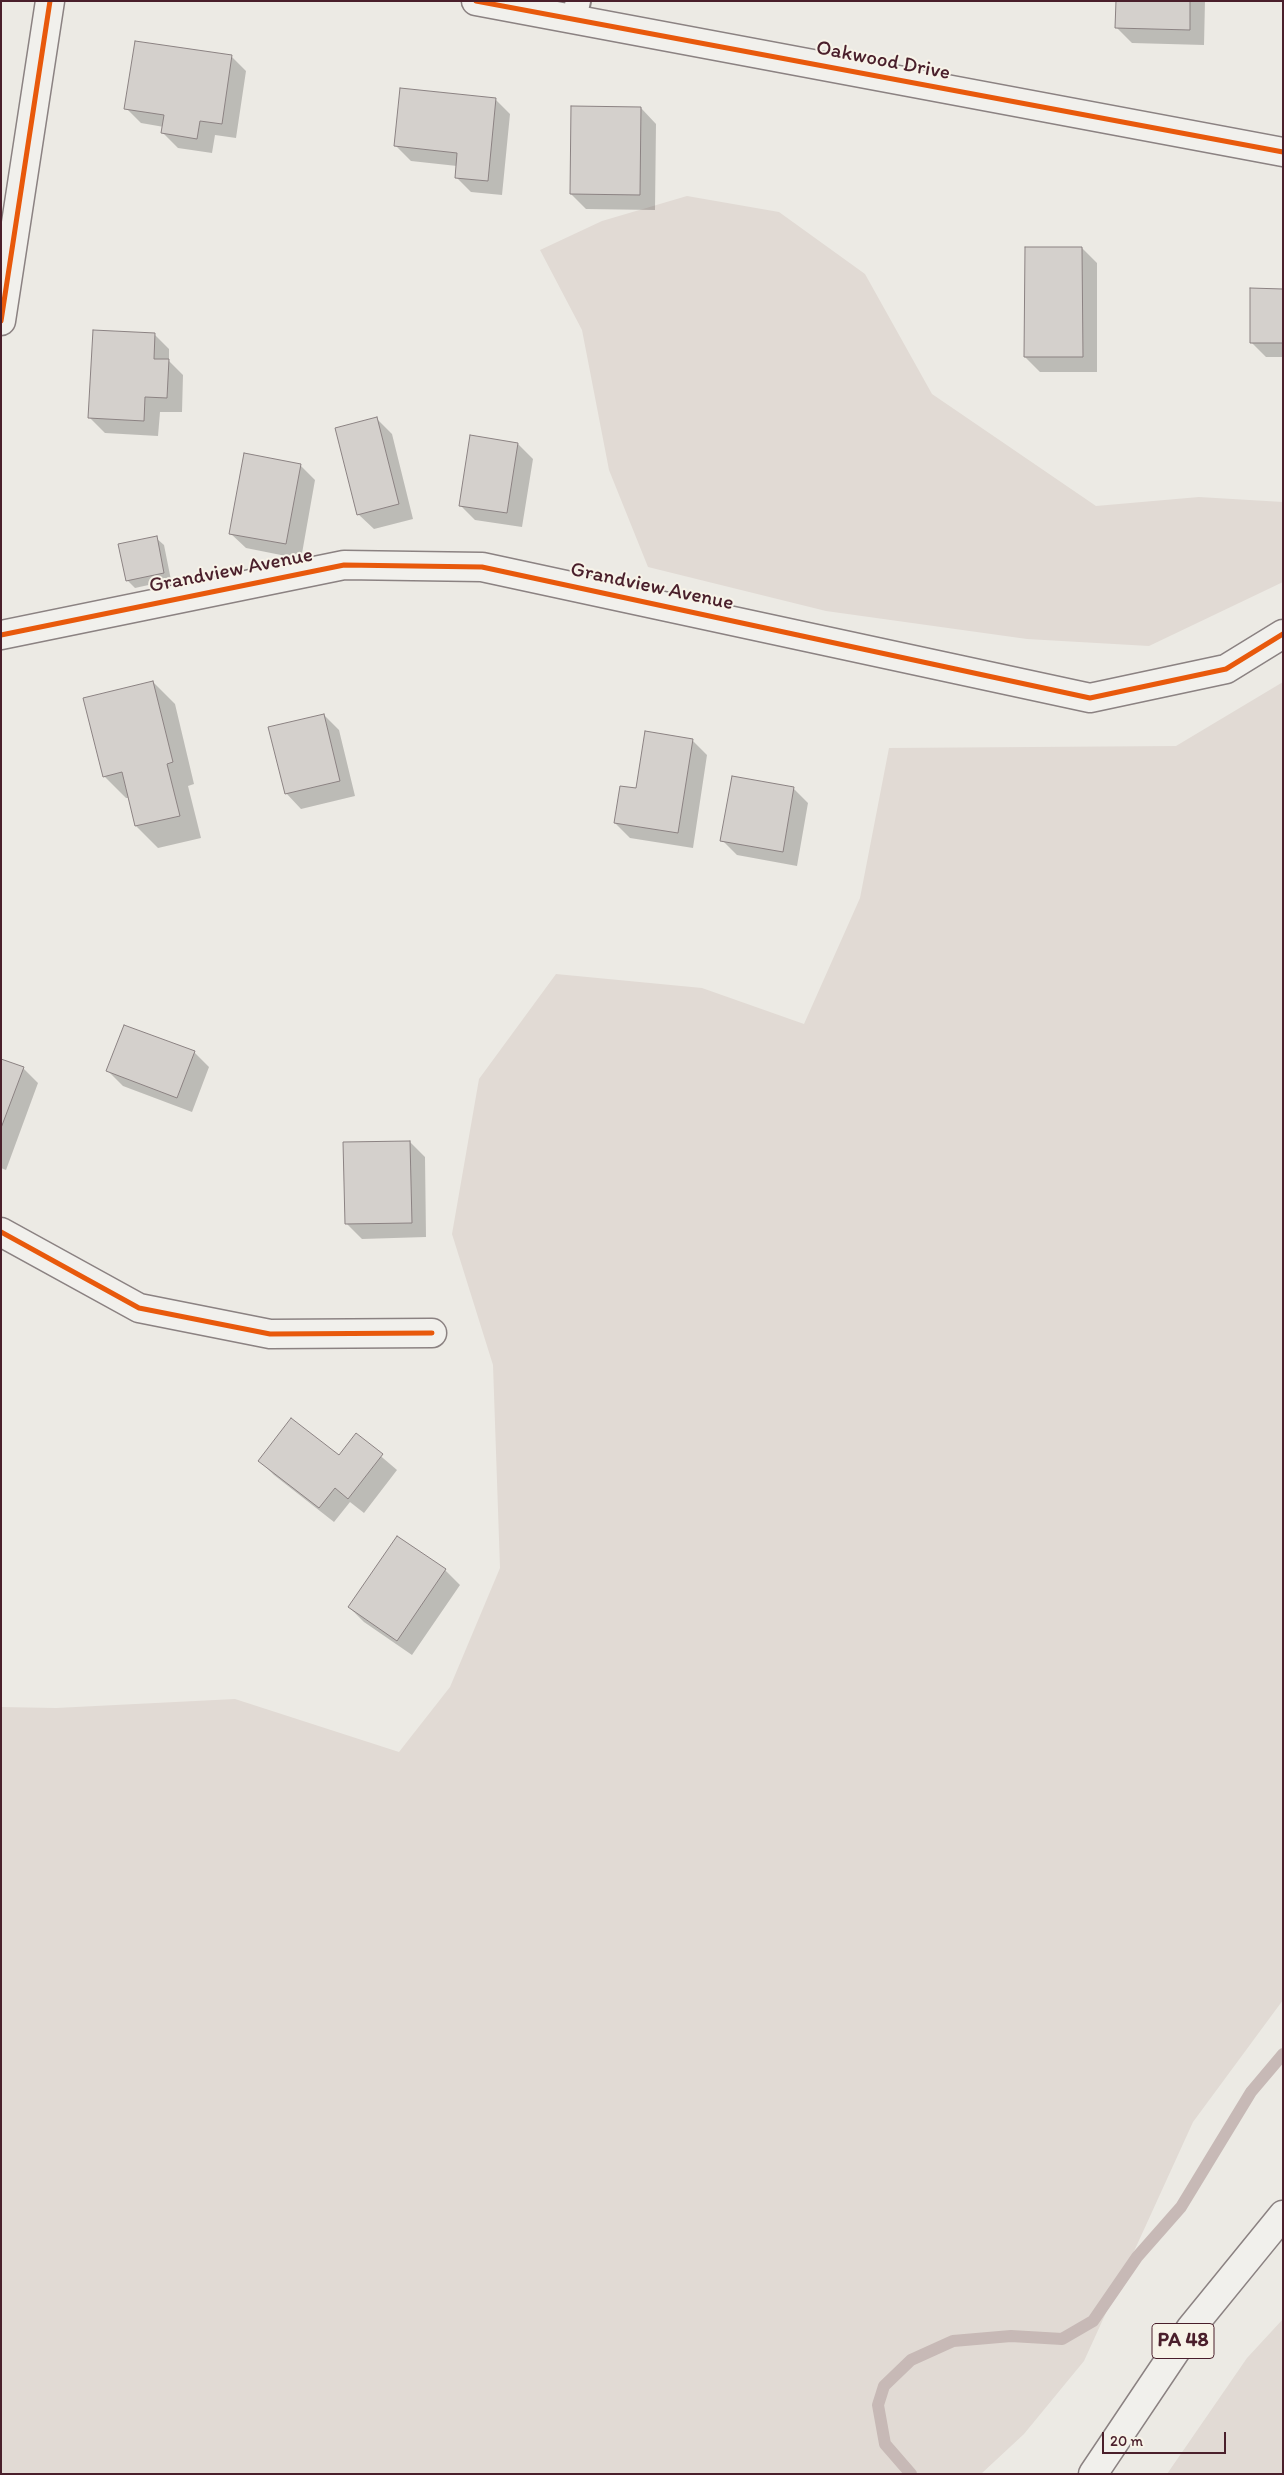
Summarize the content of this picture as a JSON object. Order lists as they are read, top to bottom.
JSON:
{
  "streets": {
    "street": ["Oakwood Drive", "Grandview Avenue", "PA 48"]
  },
  "scale_bar": "20 m"
}
